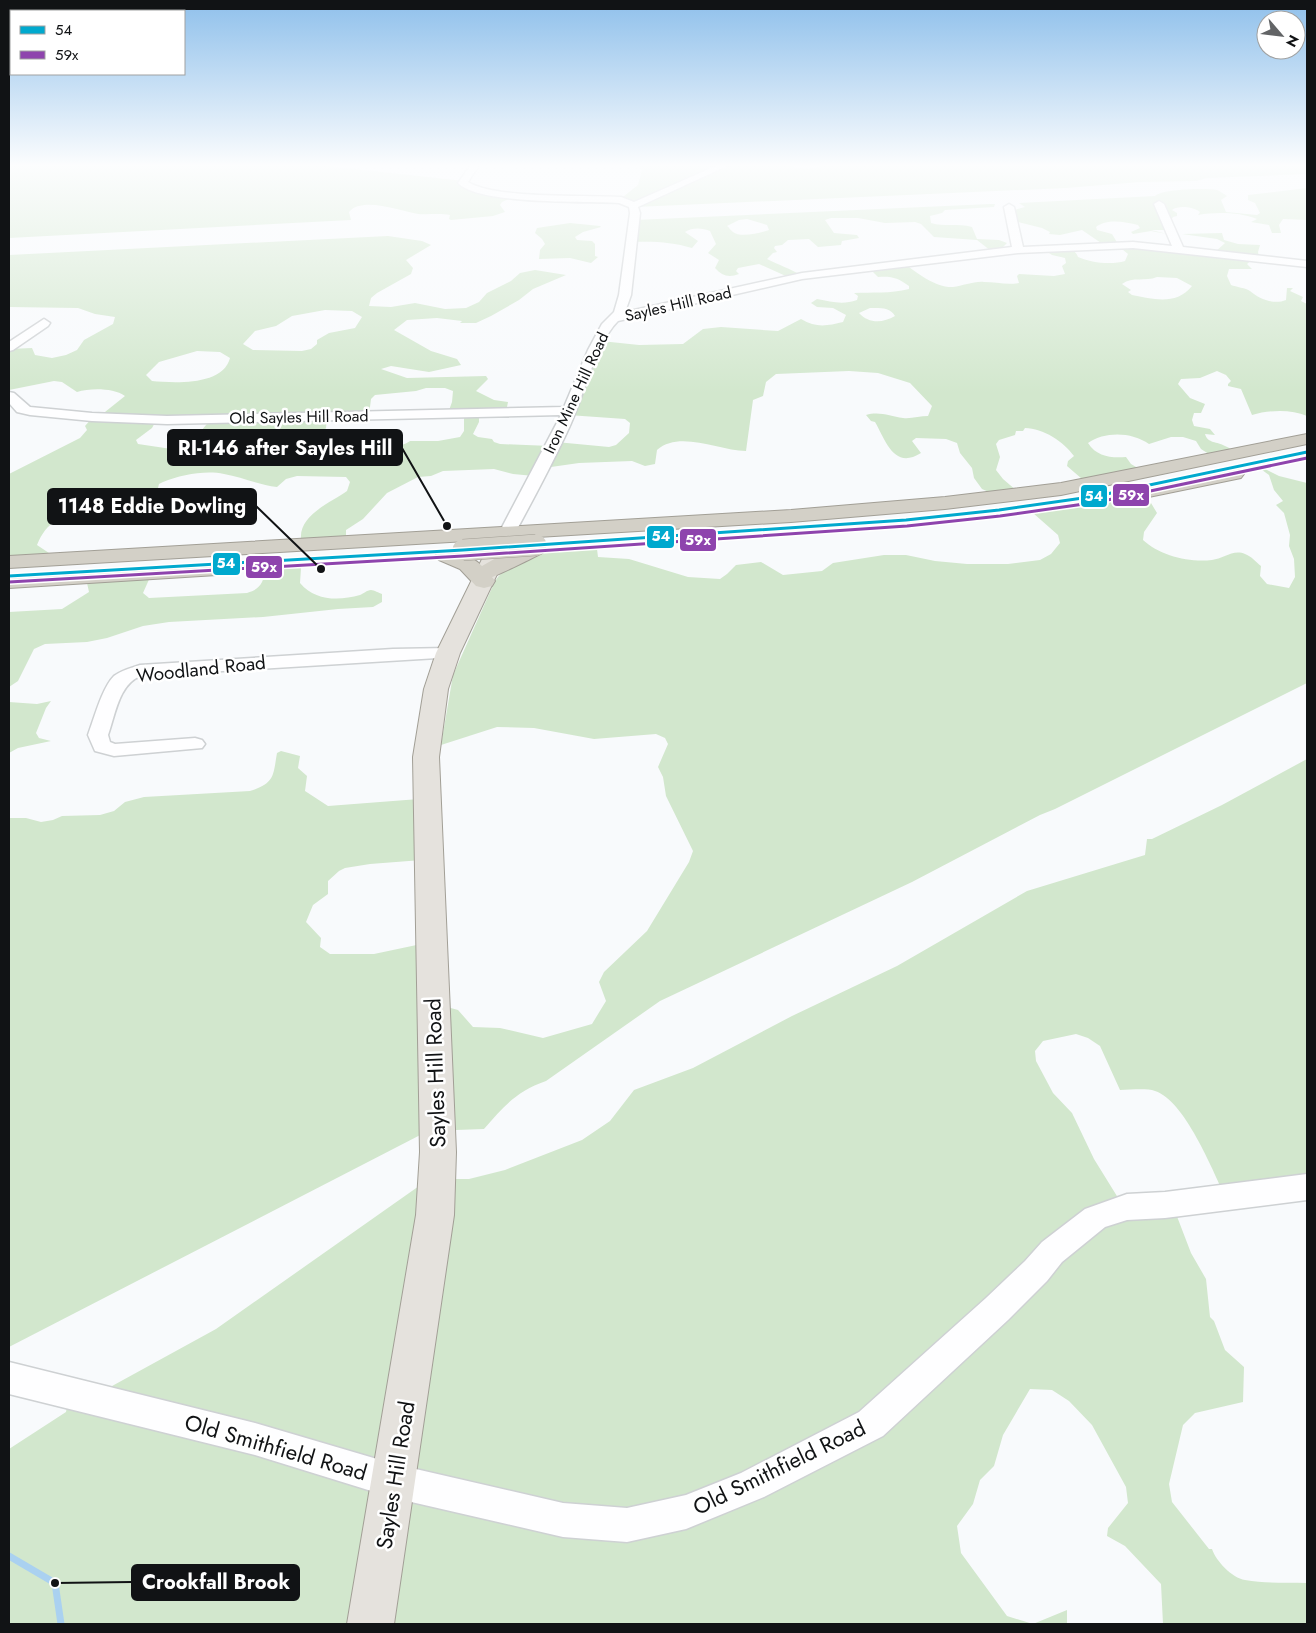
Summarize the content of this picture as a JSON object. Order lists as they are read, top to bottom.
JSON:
{
  "streets": {
    "main road": ["Sayles Hill Road"],
    "street": [
      "Iron Mine Hill Road",
      "Old Sayles Hill Road",
      "Woodland Road",
      "Old Smithfield Road"
    ]
  },
  "crossings": [
    ["Sayles Hill Road", "Iron Mine Hill Road"],
    ["Sayles Hill Road", "Woodland Road"],
    ["Sayles Hill Road", "Old Smithfield Road"],
    ["Iron Mine Hill Road", "Old Sayles Hill Road"]
  ],
  "places": ["RI-146 after Sayles Hill", "1148 Eddie Dowling", "Crookfall Brook"],
  "lines": ["transit line 54", "transit line 59x"],
  "legend": ["54", "59x"],
  "north": "bottom right"
}
